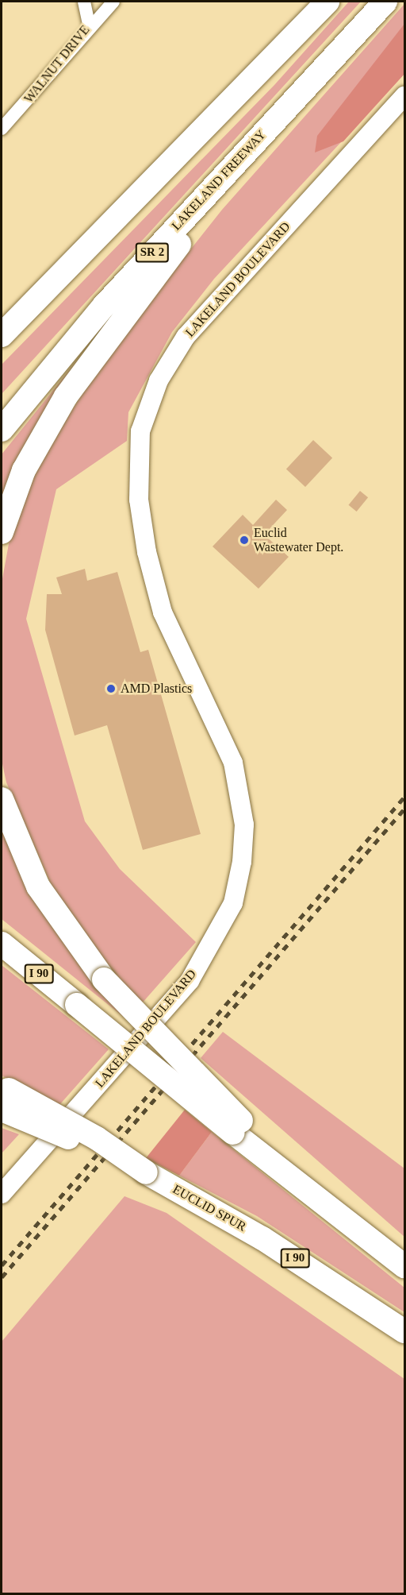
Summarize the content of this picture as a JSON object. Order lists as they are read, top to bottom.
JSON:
{
  "streets": {
    "highway": [
      "LAKELAND FREEWAY",
      "SR 2",
      "I 90",
      "EUCLID SPUR"
    ],
    "street": ["WALNUT DRIVE", "LAKELAND BOULEVARD"]
  },
  "places": ["Euclid Wastewater Dept.", "AMD Plastics"]
}
